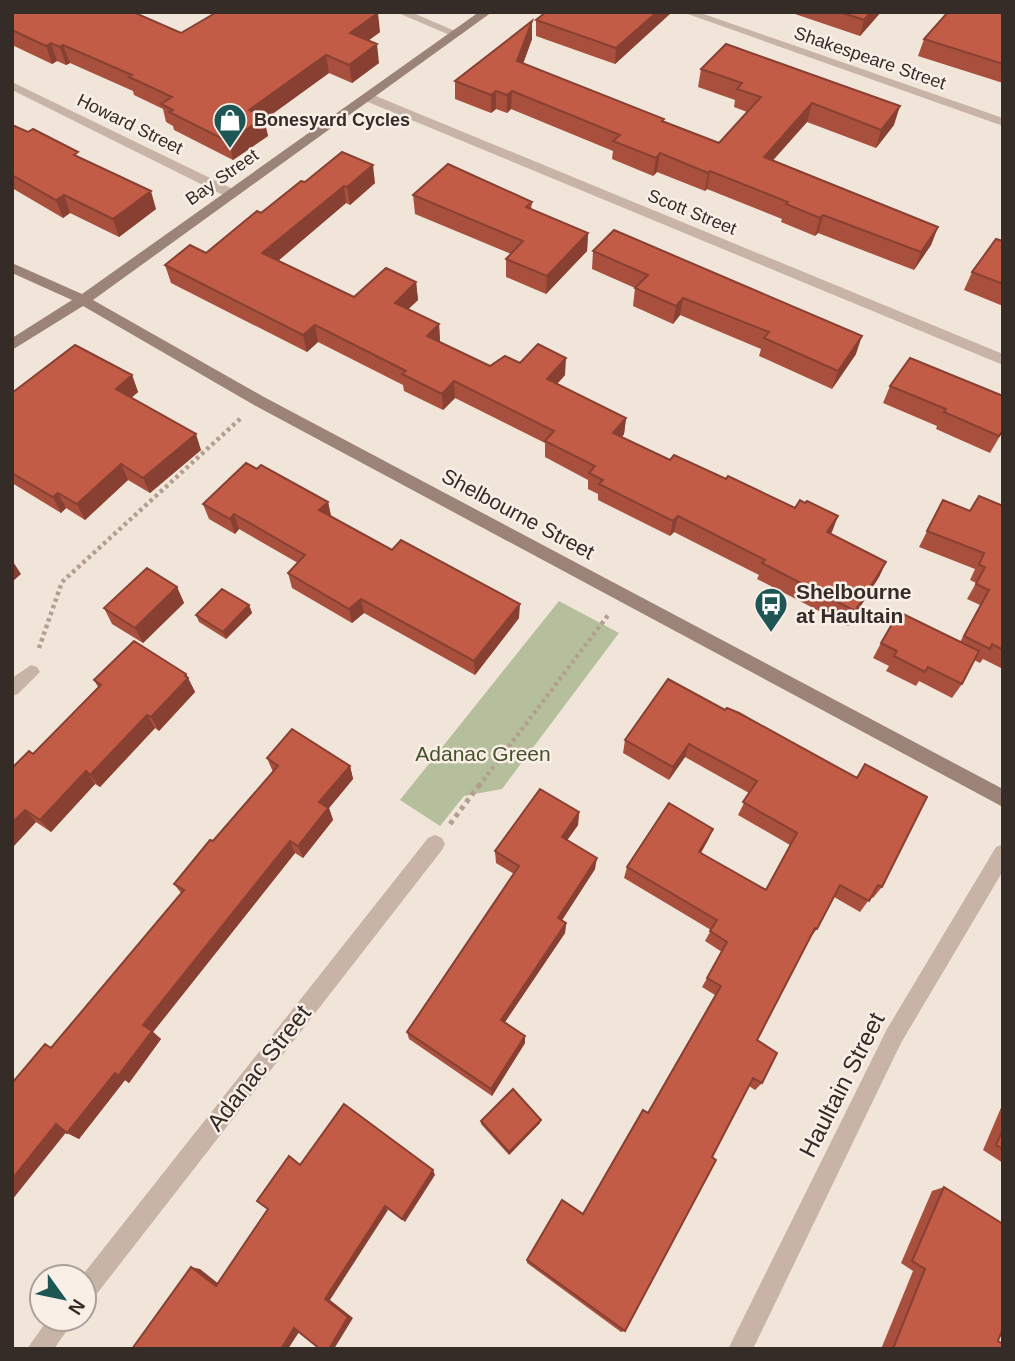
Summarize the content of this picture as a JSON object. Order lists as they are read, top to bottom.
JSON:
{
  "streets": {
    "main road": ["Bay Street", "Shelbourne Street"],
    "street": [
      "Shakespeare Street",
      "Howard Street",
      "Scott Street",
      "Adanac Street",
      "Haultain Street"
    ]
  },
  "crossings": [
    ["Howard Street", "Bay Street"],
    ["Bay Street", "Scott Street"],
    ["Bay Street", "Shelbourne Street"]
  ],
  "parks": ["Adanac Green"],
  "places": {
    "shop": ["Bonesyard Cycles"],
    "bus stop": ["Shelbourne at Haultain"]
  },
  "north": "bottom right"
}
